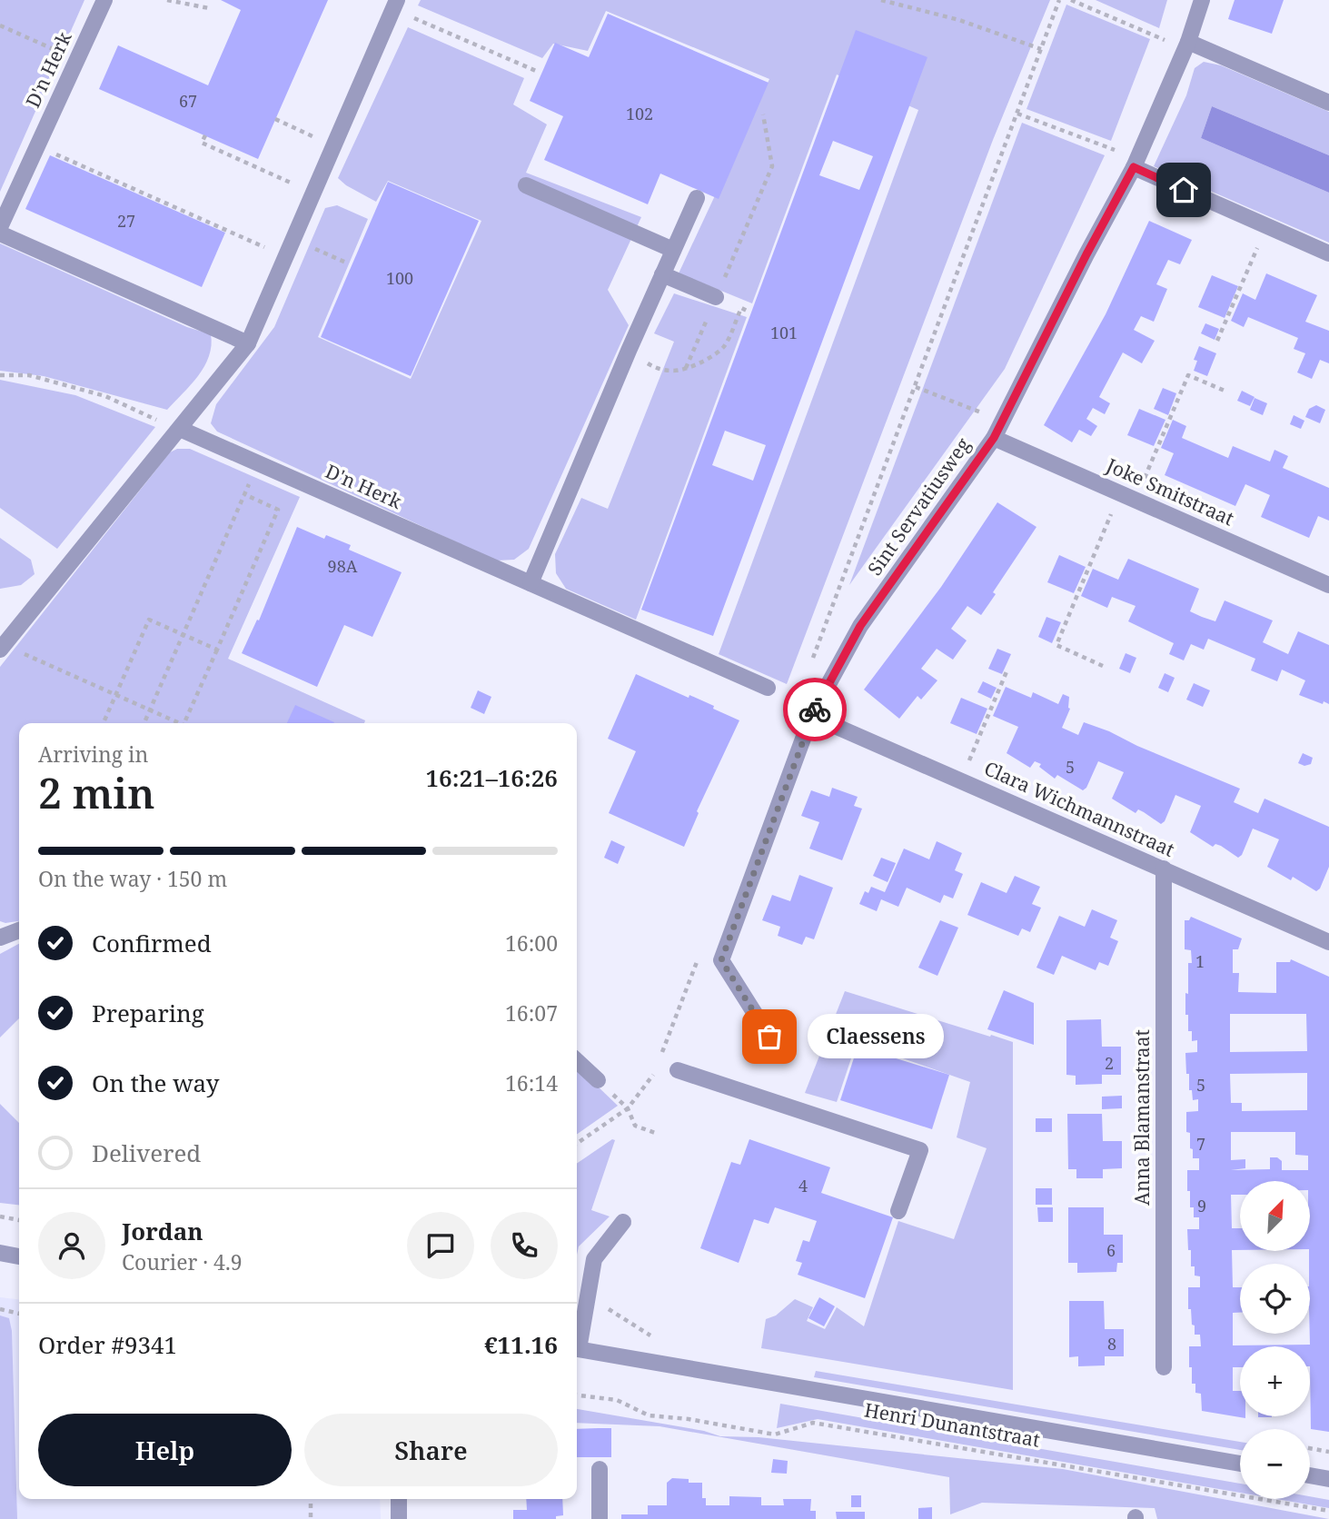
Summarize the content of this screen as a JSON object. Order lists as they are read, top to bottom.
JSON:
{
  "streets": {
    "street": [
      "D'n Herk",
      "Joke Smitstraat",
      "Sint Servatiusweg",
      "Clara Wichmannstraat",
      "Anna Blamanstraat",
      "Henri Dunantstraat"
    ]
  },
  "crossings": [
    ["Joke Smitstraat", "Sint Servatiusweg"],
    ["Sint Servatiusweg", "Clara Wichmannstraat"],
    ["Clara Wichmannstraat", "Anna Blamanstraat"]
  ],
  "places": ["Claessens"],
  "house_numbers": [
    "67",
    "102",
    "27",
    "100",
    "101",
    "98A",
    "5",
    "1",
    "2",
    "5",
    "7",
    "4",
    "9",
    "6",
    "8"
  ],
  "north": "top right",
  "page": {
    "heading": ["2 min", "Arriving in", "16:21–16:26"],
    "panel": [
      "Jordan",
      "Courier · 4.9",
      "Order #9341",
      "€11.16"
    ],
    "bar": "On the way · 150 m",
    "list": [
      ["Confirmed", "16:00"],
      ["Preparing", "16:07"],
      ["On the way", "16:14"],
      "Delivered"
    ],
    "bubble": "Claessens",
    "map_buttons": ["+", "−"],
    "buttons": ["Help", "Share"]
  }
}
